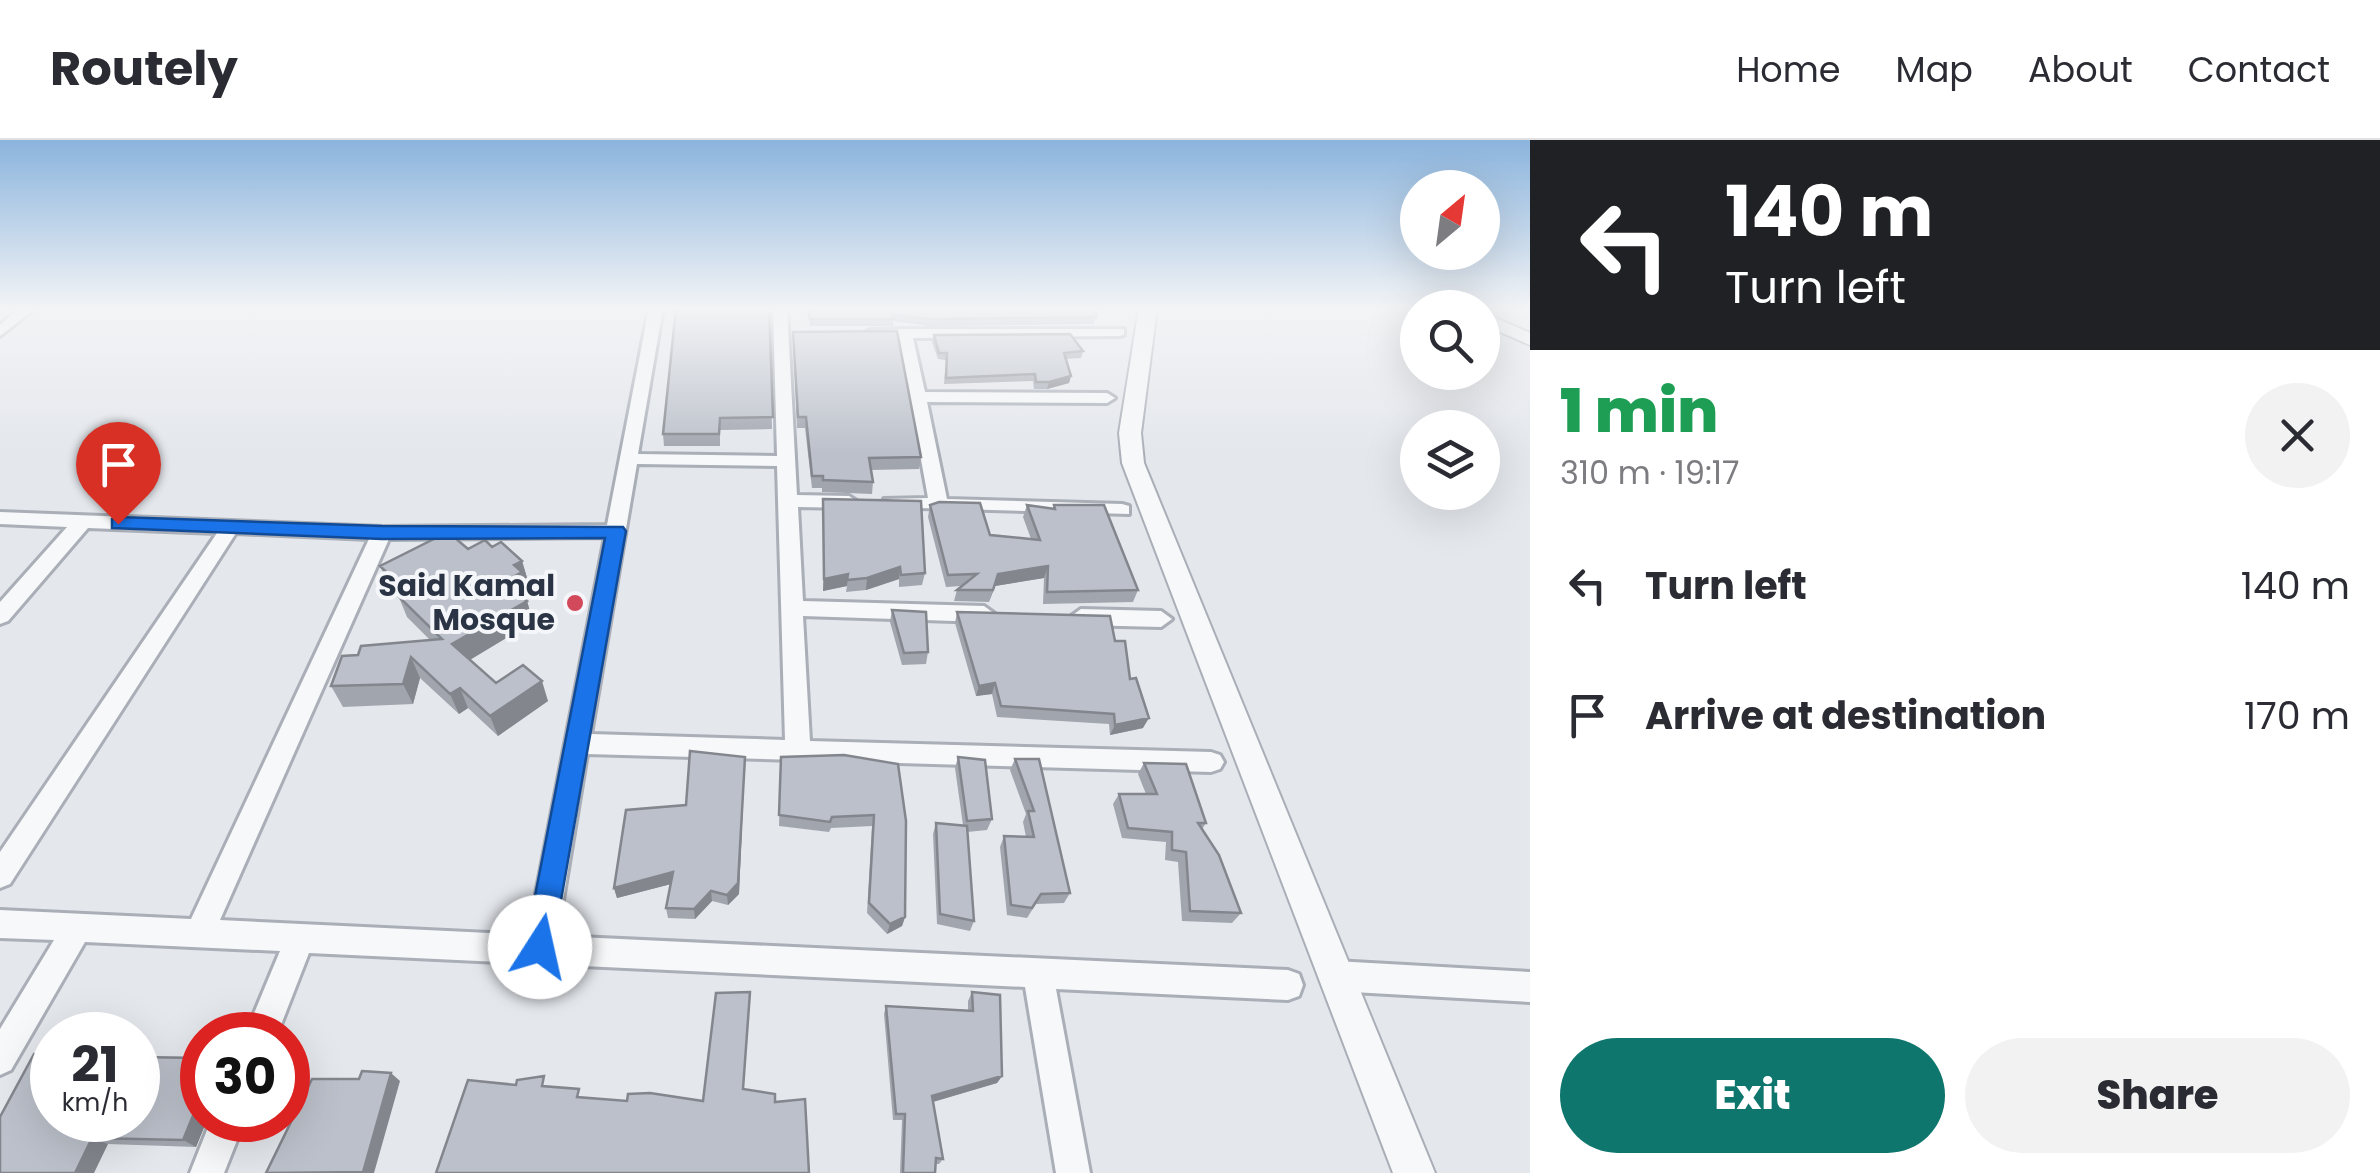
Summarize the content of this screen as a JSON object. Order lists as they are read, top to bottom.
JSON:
{
  "places": ["Said Kamal Mosque"],
  "north": "top right",
  "page": {
    "header": "Routely",
    "nav": [
      "Home",
      "Map",
      "About",
      "Contact"
    ],
    "turn": ["140 m", "Turn left"],
    "heading": ["1 min", "310 m · 19:17"],
    "list": [
      {
        "name": "Turn left",
        "value": "140 m"
      },
      {
        "name": "Arrive at destination",
        "value": "170 m"
      }
    ],
    "speed": "21 km/h",
    "limit": "30",
    "buttons": ["Exit", "Share"]
  }
}
